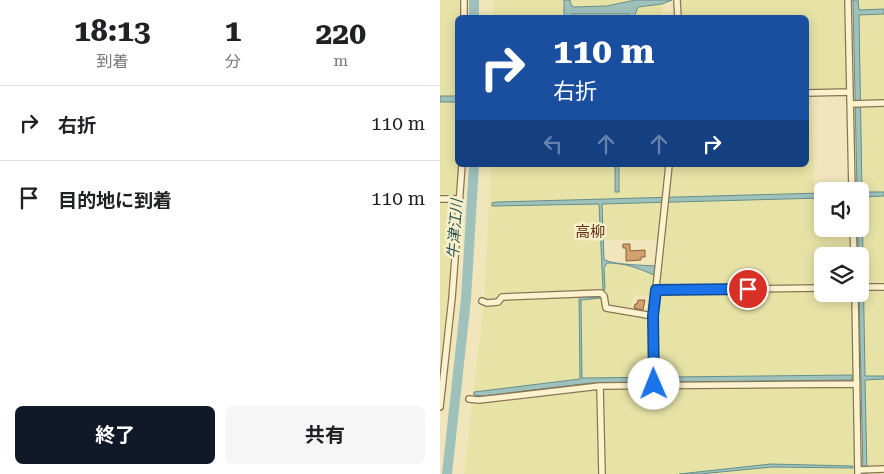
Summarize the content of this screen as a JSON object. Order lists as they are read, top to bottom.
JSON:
{
  "districts": ["高柳"],
  "water": ["牛津江川"],
  "page": {
    "eta": [
      "18:13",
      "到着",
      "1",
      "分",
      "220",
      "m"
    ],
    "turn": ["110 m", "右折"],
    "list": [
      {
        "name": "右折",
        "value": "110 m"
      },
      {
        "name": "目的地に到着",
        "value": "110 m"
      }
    ],
    "buttons": ["終了", "共有"]
  }
}
